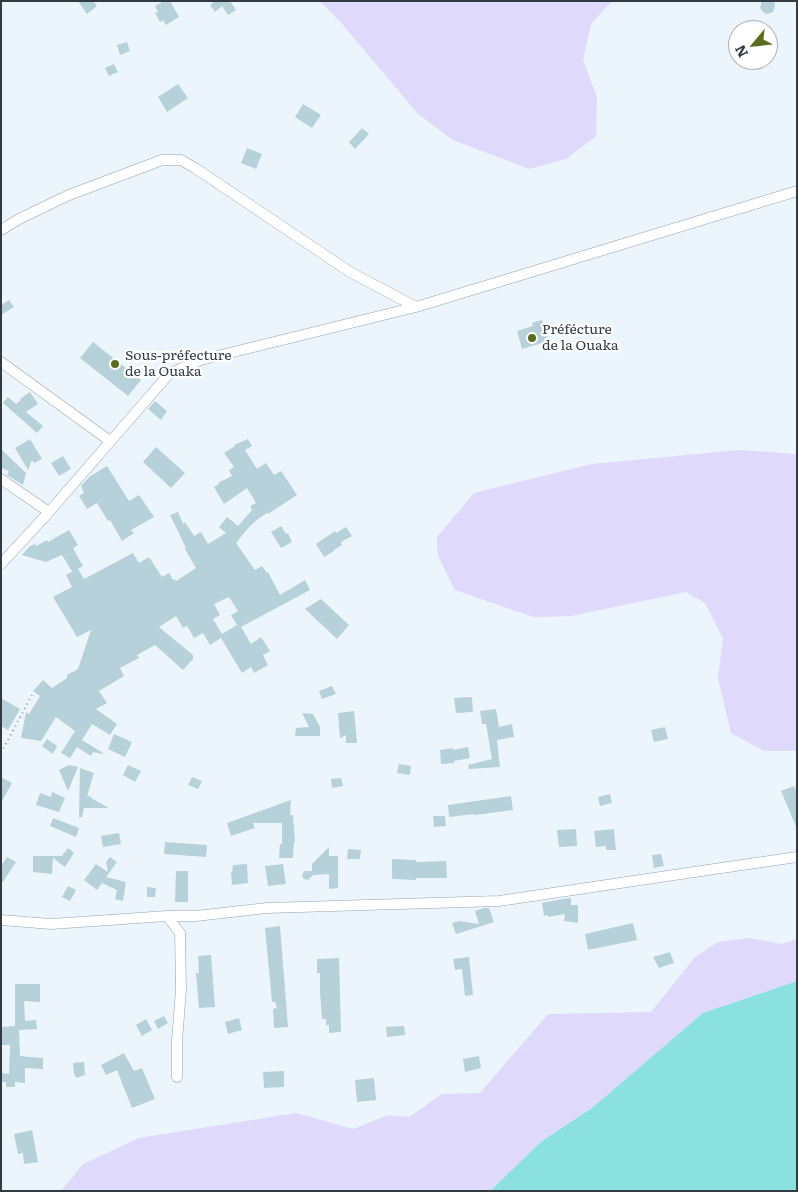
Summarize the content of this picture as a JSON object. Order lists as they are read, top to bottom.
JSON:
{
  "places": ["Préfécture de la Ouaka", "Sous-préfecture de la Ouaka"],
  "north": "bottom left"
}
